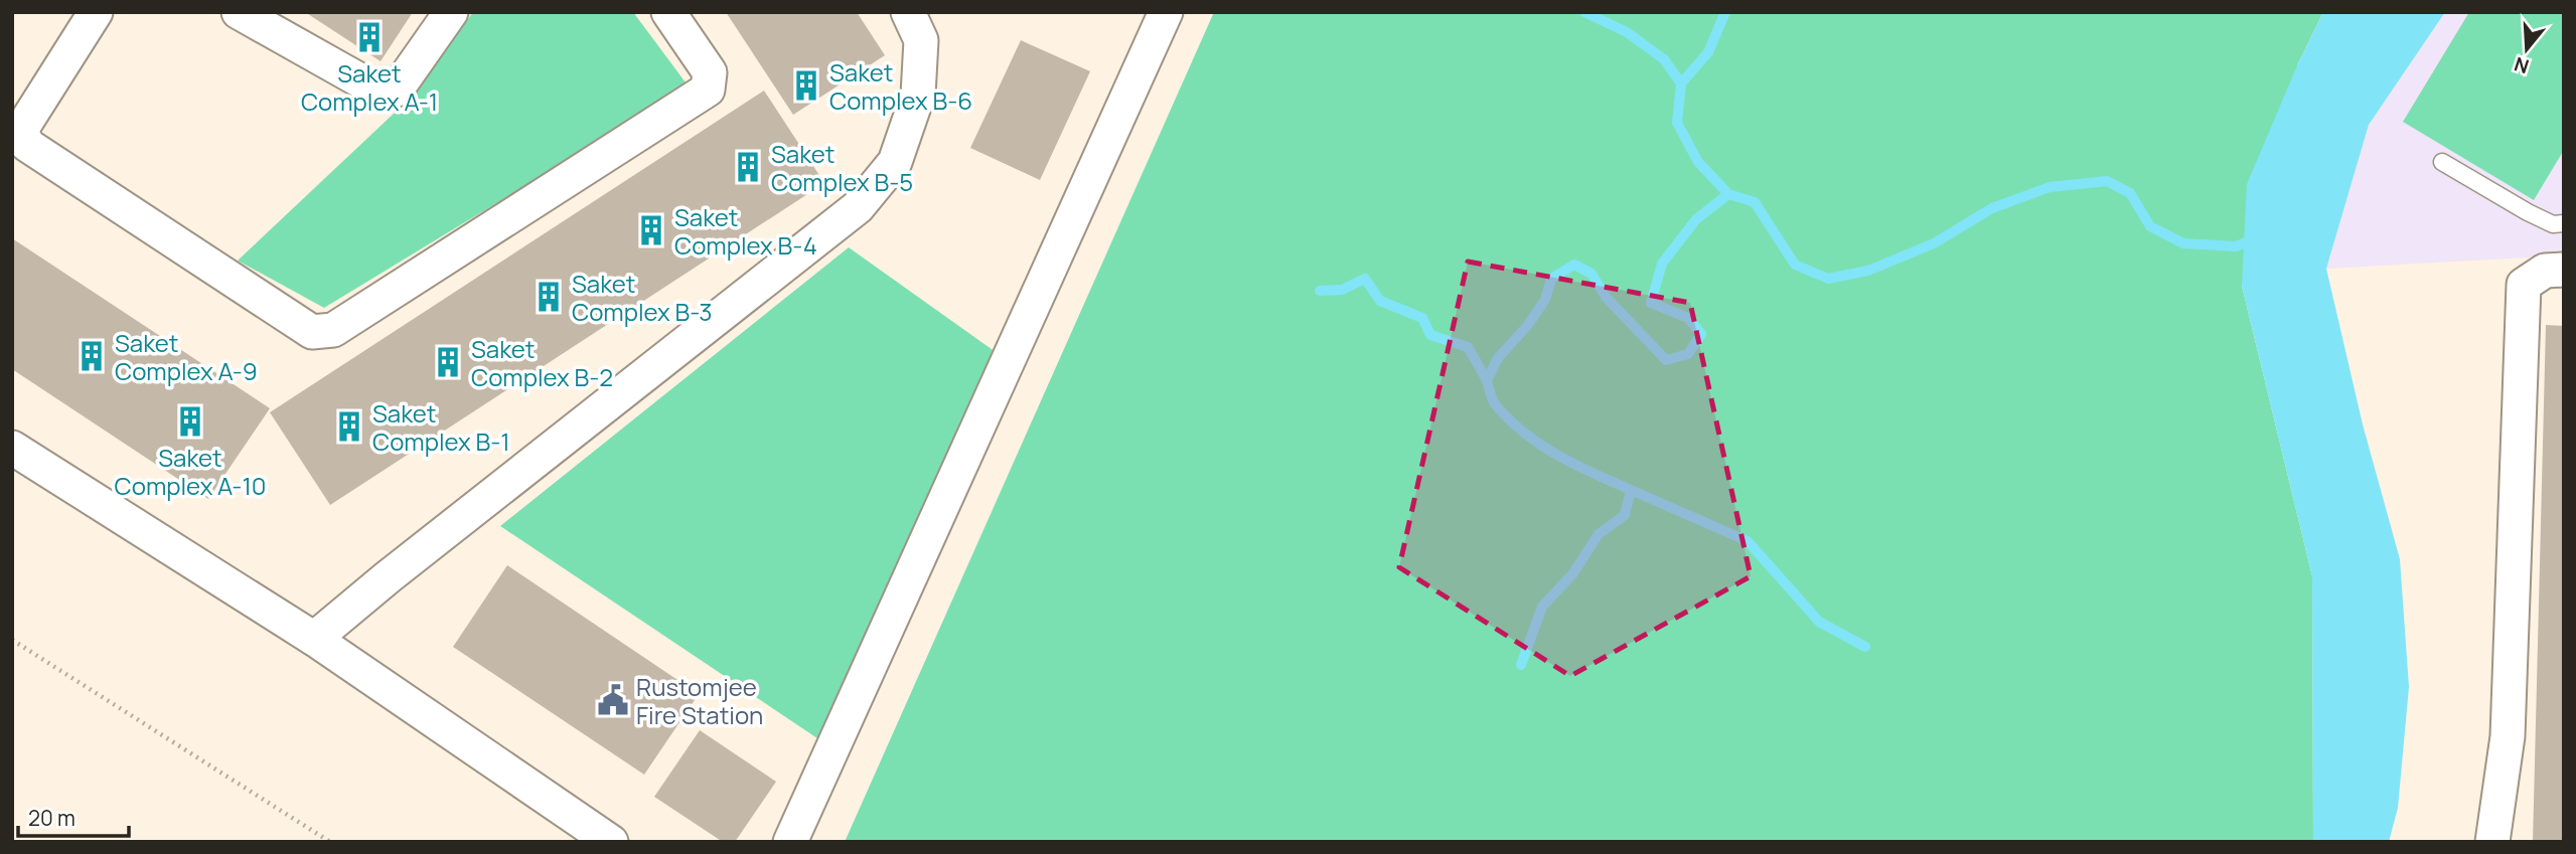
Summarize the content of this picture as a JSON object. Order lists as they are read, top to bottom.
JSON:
{
  "places": {
    "building": [
      "Saket Complex A-1",
      "Saket Complex B-6",
      "Saket Complex B-5",
      "Saket Complex B-4",
      "Saket Complex B-3",
      "Saket Complex A-9",
      "Saket Complex B-2",
      "Saket Complex A-10",
      "Saket Complex B-1"
    ],
    "public building": ["Rustomjee Fire Station"]
  },
  "scale_bar": "20 m",
  "north": "bottom"
}
